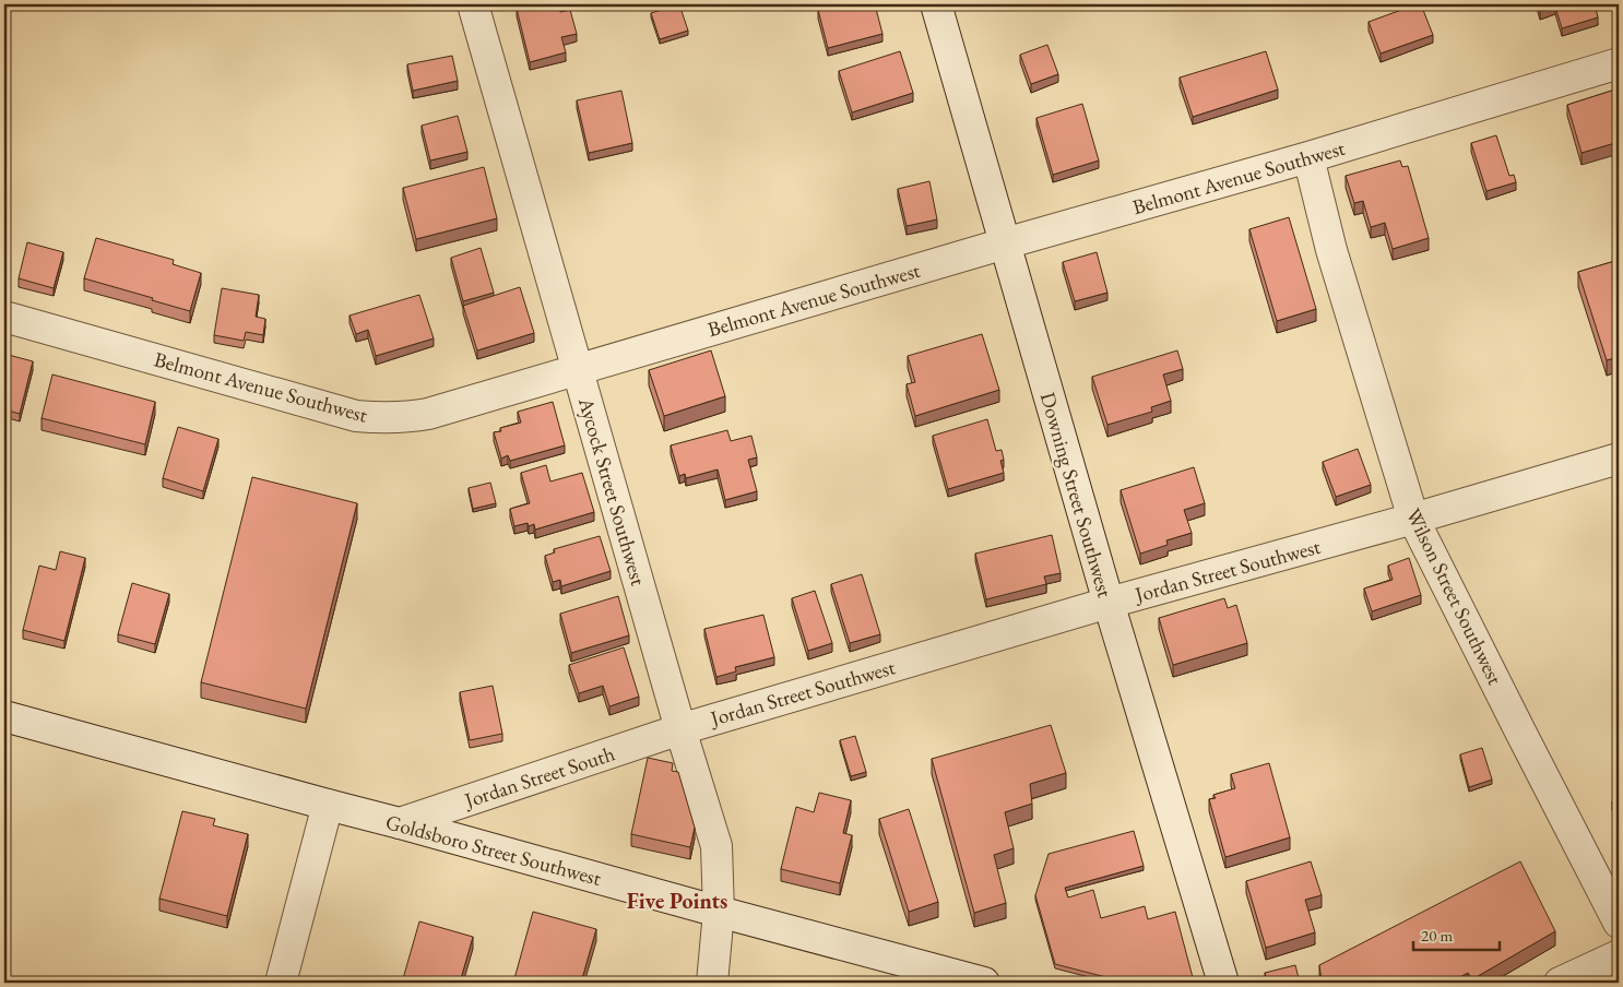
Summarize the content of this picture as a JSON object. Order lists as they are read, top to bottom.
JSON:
{
  "streets": {
    "street": [
      "Belmont Avenue Southwest",
      "Aycock Street Southwest",
      "Downing Street Southwest",
      "Jordan Street Southwest",
      "Wilson Street Southwest",
      "Jordan Street South",
      "Goldsboro Street Southwest"
    ]
  },
  "crossings": [
    ["Belmont Avenue Southwest", "Aycock Street Southwest"],
    ["Belmont Avenue Southwest", "Downing Street Southwest"],
    ["Belmont Avenue Southwest", "Wilson Street Southwest"],
    ["Aycock Street Southwest", "Jordan Street Southwest"],
    ["Aycock Street Southwest", "Jordan Street South"],
    ["Aycock Street Southwest", "Goldsboro Street Southwest"],
    ["Downing Street Southwest", "Jordan Street Southwest"],
    ["Jordan Street Southwest", "Wilson Street Southwest"],
    ["Jordan Street Southwest", "Jordan Street South"],
    ["Jordan Street South", "Goldsboro Street Southwest"]
  ],
  "districts": ["Five Points"],
  "scale_bar": "20 m"
}
